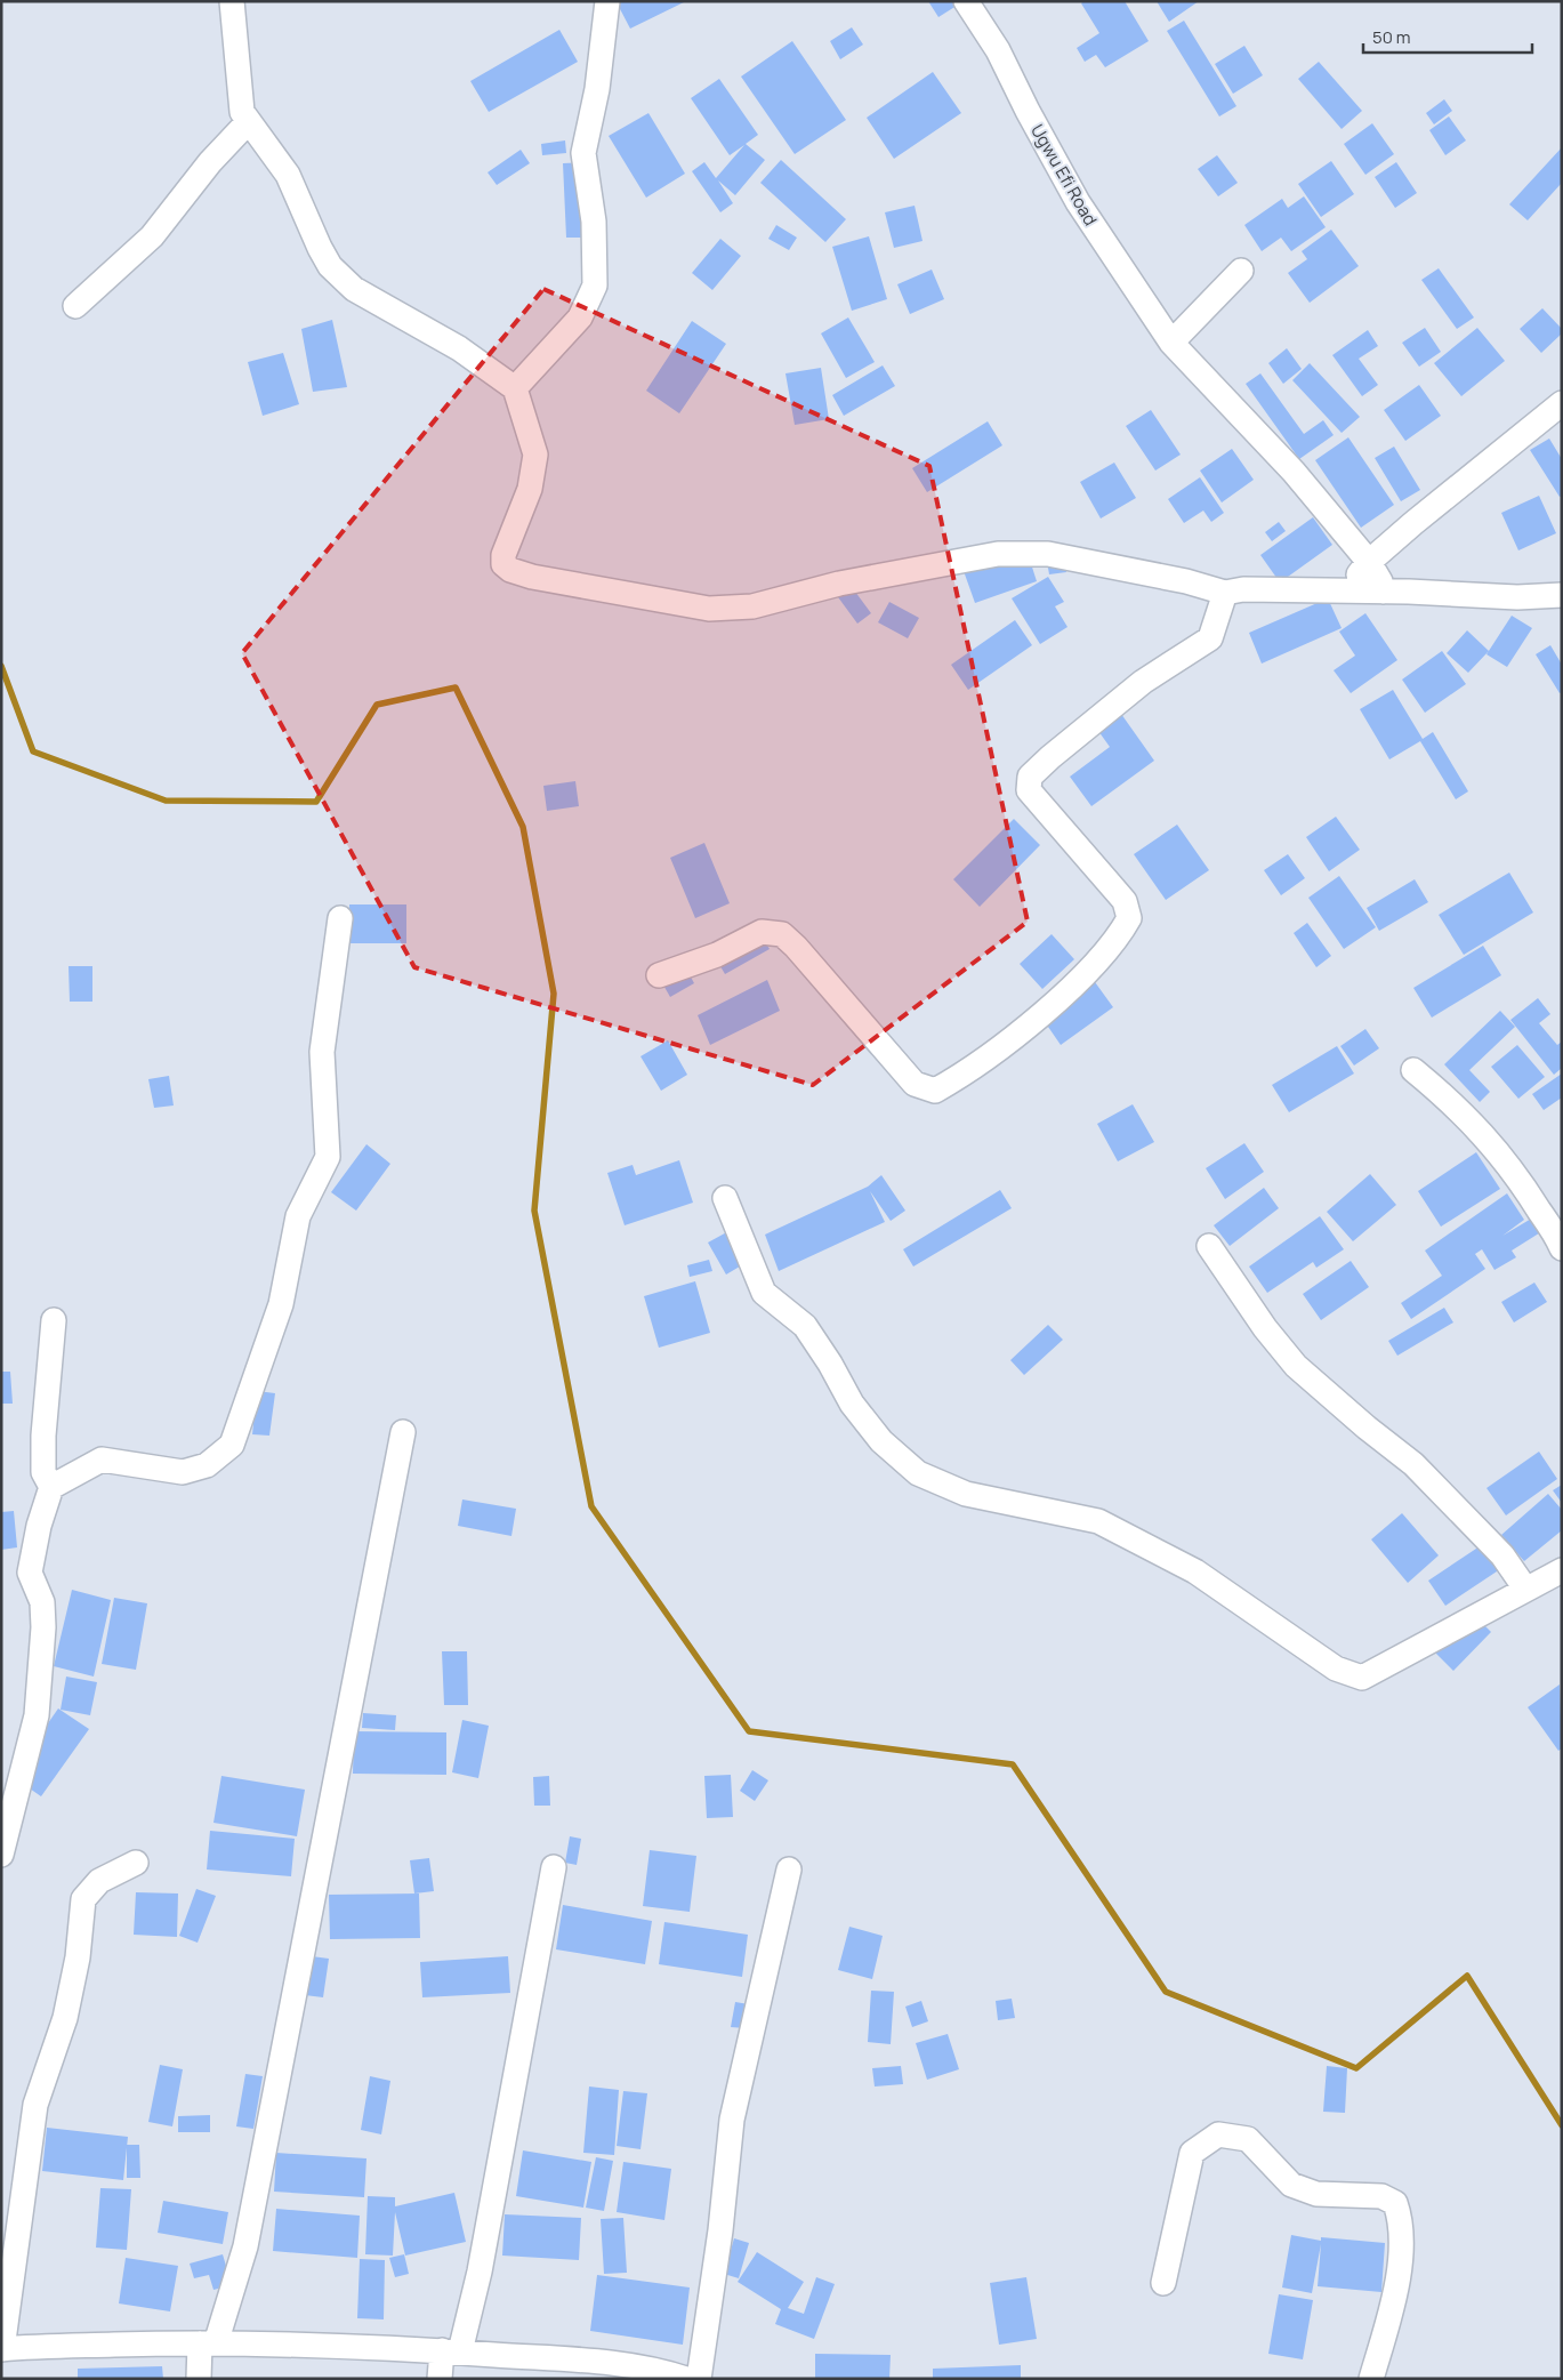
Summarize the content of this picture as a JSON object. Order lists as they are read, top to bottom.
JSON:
{
  "streets": {
    "street": ["Ugwu Efi Road"]
  },
  "scale_bar": "50 m"
}
